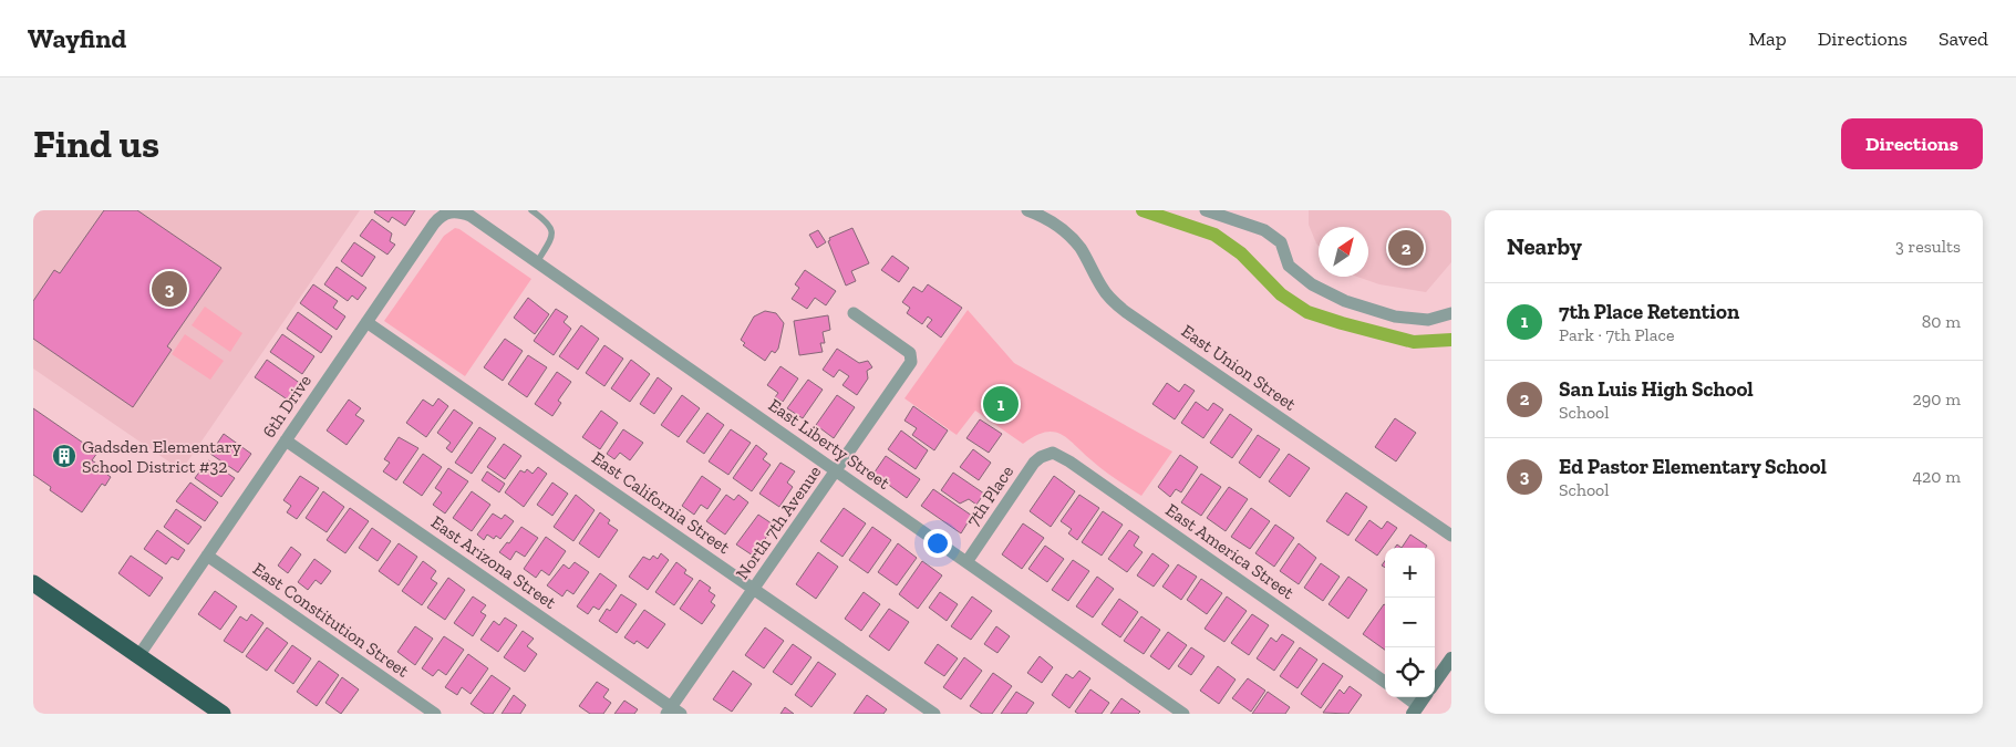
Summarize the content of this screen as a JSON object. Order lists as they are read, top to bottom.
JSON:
{
  "streets": {
    "street": [
      "East Union Street",
      "6th Drive",
      "East Liberty Street",
      "7th Place",
      "East California Street",
      "North 7th Avenue",
      "East America Street",
      "East Arizona Street",
      "East Constitution Street"
    ]
  },
  "crossings": [
    ["6th Drive", "East Liberty Street"],
    ["6th Drive", "East California Street"],
    ["6th Drive", "East Arizona Street"],
    ["6th Drive", "East Constitution Street"],
    ["East Liberty Street", "7th Place"],
    ["East Liberty Street", "North 7th Avenue"],
    ["7th Place", "East America Street"],
    ["East California Street", "North 7th Avenue"],
    ["North 7th Avenue", "East Arizona Street"]
  ],
  "places": {
    "building": ["Gadsden Elementary School District #32"]
  },
  "north": "top right",
  "page": {
    "header": "Wayfind",
    "nav": ["Map", "Directions", "Saved"],
    "buttons": "Directions",
    "title": "Find us",
    "heading": ["Nearby", "3 results"],
    "pins": ["2", "3", "1"],
    "list": [
      {
        "mark": "1",
        "name": "7th Place Retention",
        "note": "Park · 7th Place",
        "value": "80 m"
      },
      {
        "mark": "2",
        "name": "San Luis High School",
        "note": "School",
        "value": "290 m"
      },
      {
        "mark": "3",
        "name": "Ed Pastor Elementary School",
        "note": "School",
        "value": "420 m"
      }
    ],
    "map_buttons": ["+", "−"]
  }
}
